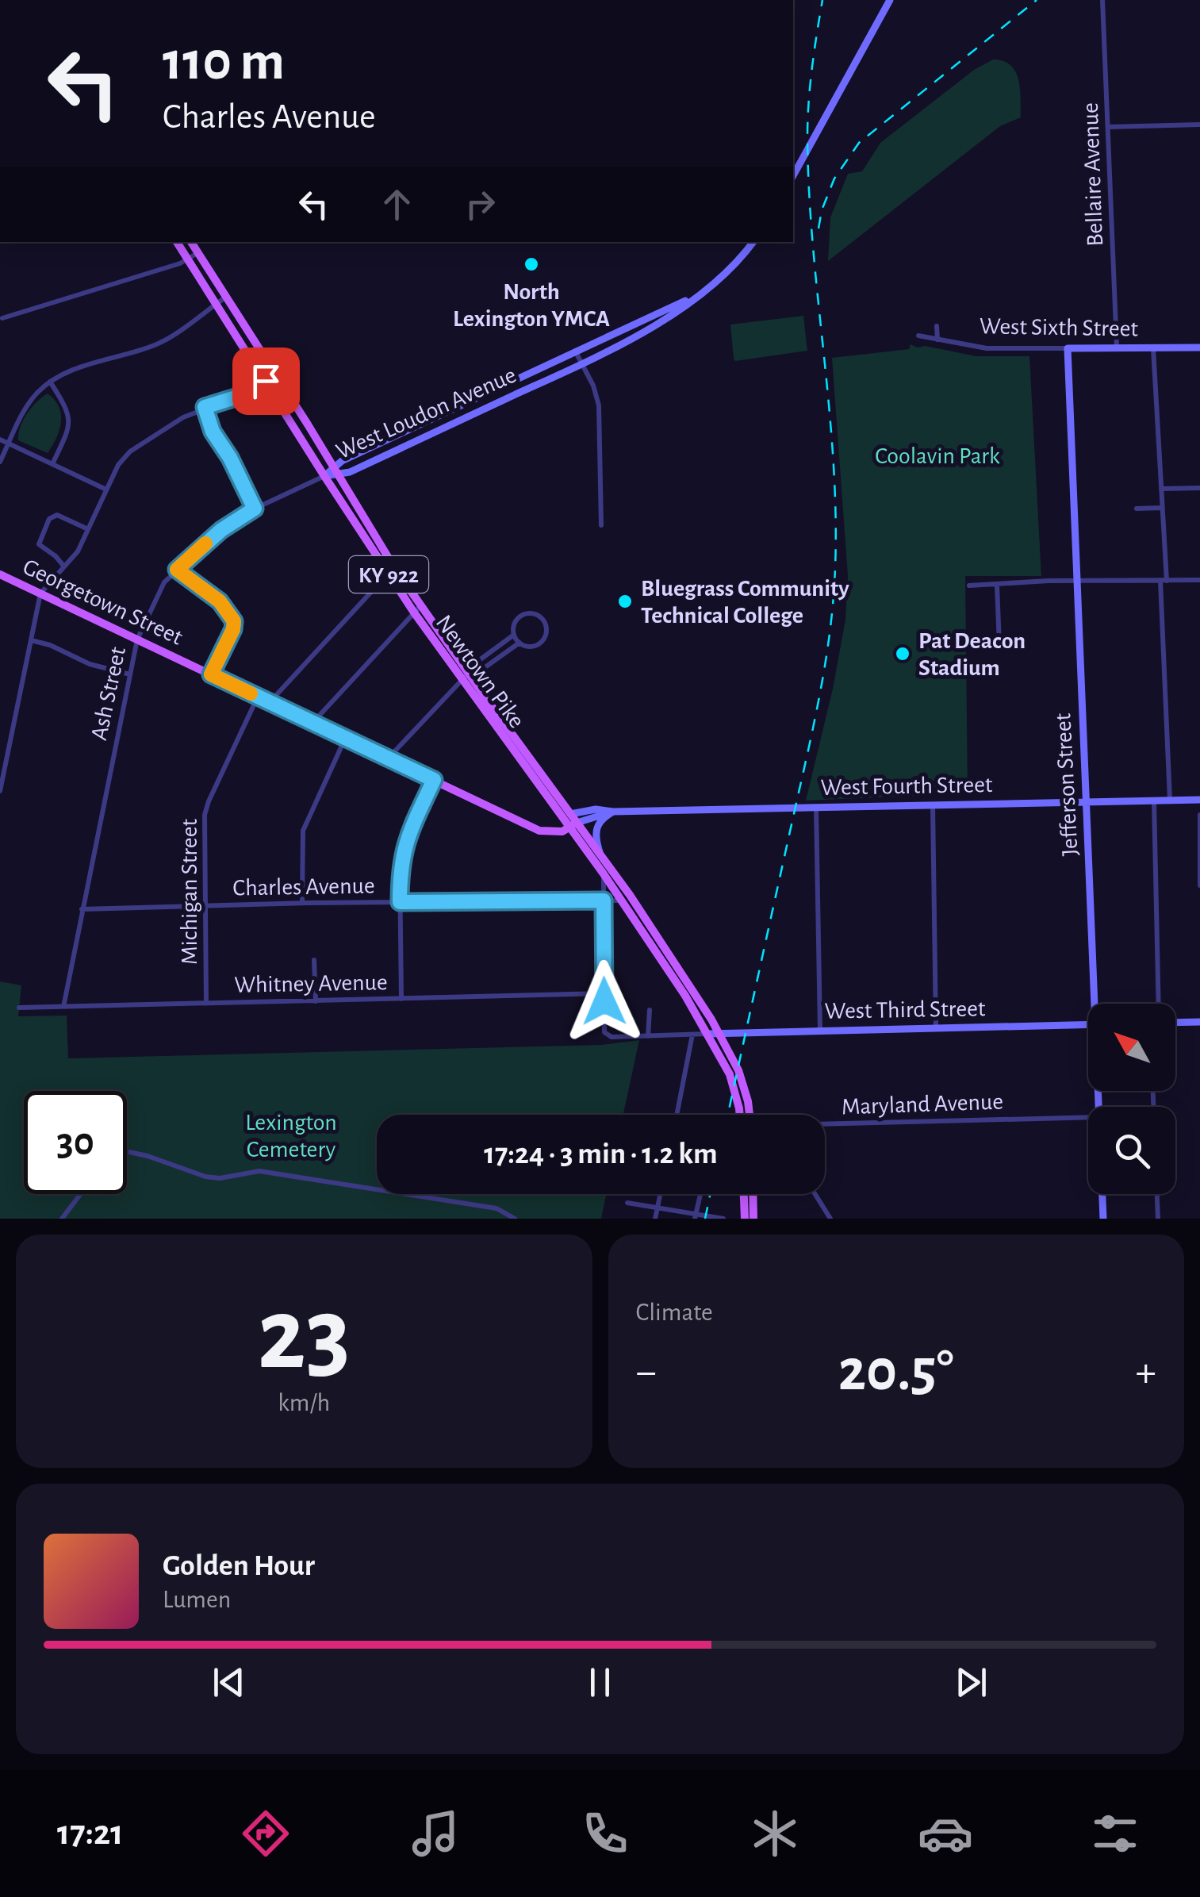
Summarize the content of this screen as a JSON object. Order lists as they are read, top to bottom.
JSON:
{
  "streets": {
    "main road": [
      "West Sixth Street",
      "West Loudon Avenue",
      "KY 922",
      "Georgetown Street",
      "Newtown Pike",
      "Jefferson Street",
      "West Fourth Street",
      "West Third Street"
    ],
    "street": [
      "Bellaire Avenue",
      "Ash Street",
      "Charles Avenue",
      "Michigan Street",
      "Whitney Avenue",
      "Maryland Avenue"
    ]
  },
  "crossings": [
    ["Bellaire Avenue", "West Sixth Street"],
    ["West Sixth Street", "Jefferson Street"],
    ["West Loudon Avenue", "Newtown Pike"],
    ["West Loudon Avenue", "Ash Street"],
    ["Georgetown Street", "Newtown Pike"],
    ["Georgetown Street", "Ash Street"],
    ["Georgetown Street", "West Fourth Street"],
    ["Georgetown Street", "Michigan Street"],
    ["Newtown Pike", "Ash Street"],
    ["Newtown Pike", "West Fourth Street"],
    ["Newtown Pike", "Charles Avenue"],
    ["Newtown Pike", "West Third Street"],
    ["Ash Street", "Charles Avenue"],
    ["Ash Street", "Whitney Avenue"],
    ["Jefferson Street", "West Fourth Street"],
    ["Charles Avenue", "Michigan Street"],
    ["Michigan Street", "Whitney Avenue"]
  ],
  "parks": ["Coolavin Park", "Lexington Cemetery"],
  "places": ["North Lexington YMCA", "Bluegrass Community Technical College", "Pat Deacon Stadium"],
  "north": "top left",
  "page": {
    "turn": ["110 m", "Charles Avenue"],
    "limit": "30",
    "trip": "17:24 · 3 min · 1.2 km",
    "tile": [
      ["23", "km/h"],
      "Climate"
    ],
    "heat": ["−", "20.5°", "+"],
    "song": ["Golden Hour", "Lumen"],
    "tabs": "17:21"
  }
}
